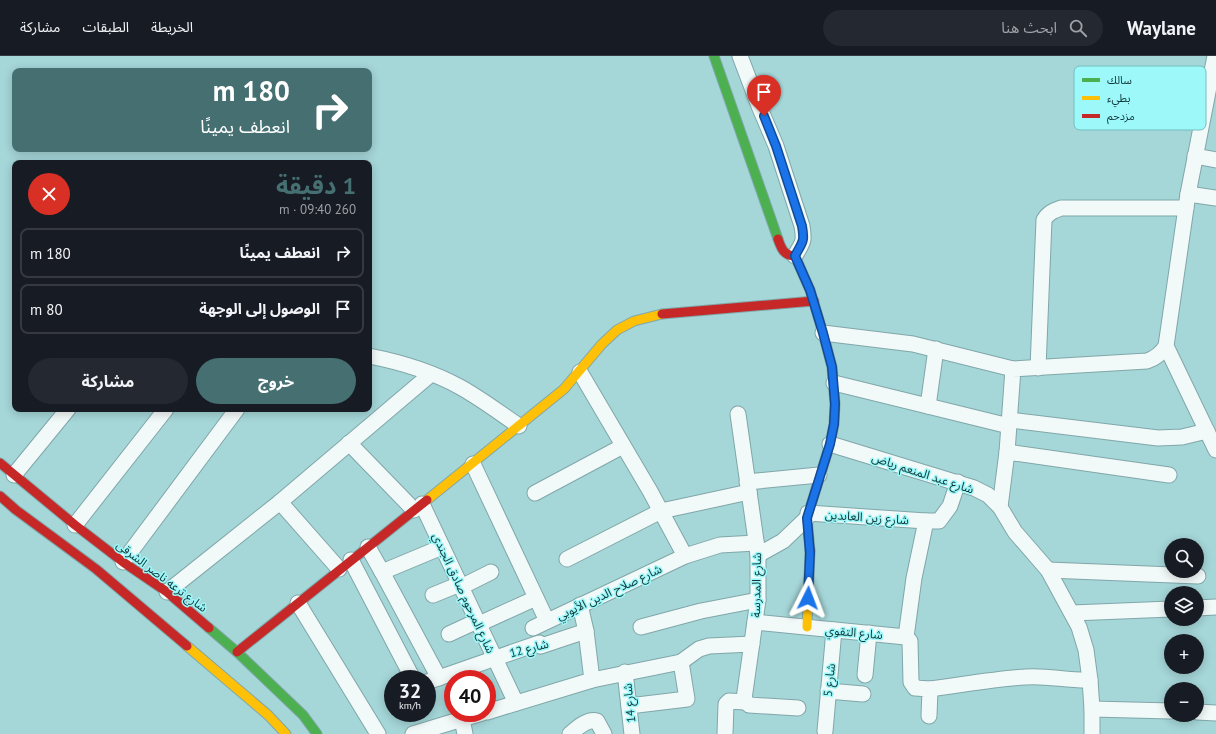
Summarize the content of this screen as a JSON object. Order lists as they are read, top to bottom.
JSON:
{
  "streets": {
    "street": [
      "شارع عبد المنعم رياض",
      "شارع زين العابدين",
      "شارع ترعه ناصر الشرقى",
      "شارع المدرسة",
      "شارع صلاح الدين الأيوبي",
      "شارع المرحوم صادق الجندي",
      "شارع التقوي",
      "شارع 12",
      "شارع 5",
      "شارع 14"
    ]
  },
  "crossings": [
    ["شارع المدرسة", "شارع صلاح الدين الأيوبي"],
    ["شارع المدرسة", "شارع التقوي"],
    ["شارع المرحوم صادق الجندي", "شارع 12"],
    ["شارع التقوي", "شارع 5"]
  ],
  "legend": ["سالك", "بطيء", "مزدحم"],
  "page": {
    "header": "Waylane",
    "search": "ابحث هنا",
    "nav": ["الخريطة", "الطبقات", "مشاركة"],
    "turn": ["180 m", "انعطف يمينًا"],
    "heading": ["1 دقيقة", "260 m · 09:40"],
    "list": [
      {
        "name": "انعطف يمينًا",
        "value": "180 m"
      },
      {
        "name": "الوصول إلى الوجهة",
        "value": "80 m"
      }
    ],
    "buttons": ["خروج", "مشاركة"],
    "map_buttons": ["+", "−"],
    "speed": "32 km/h",
    "limit": "40"
  }
}
